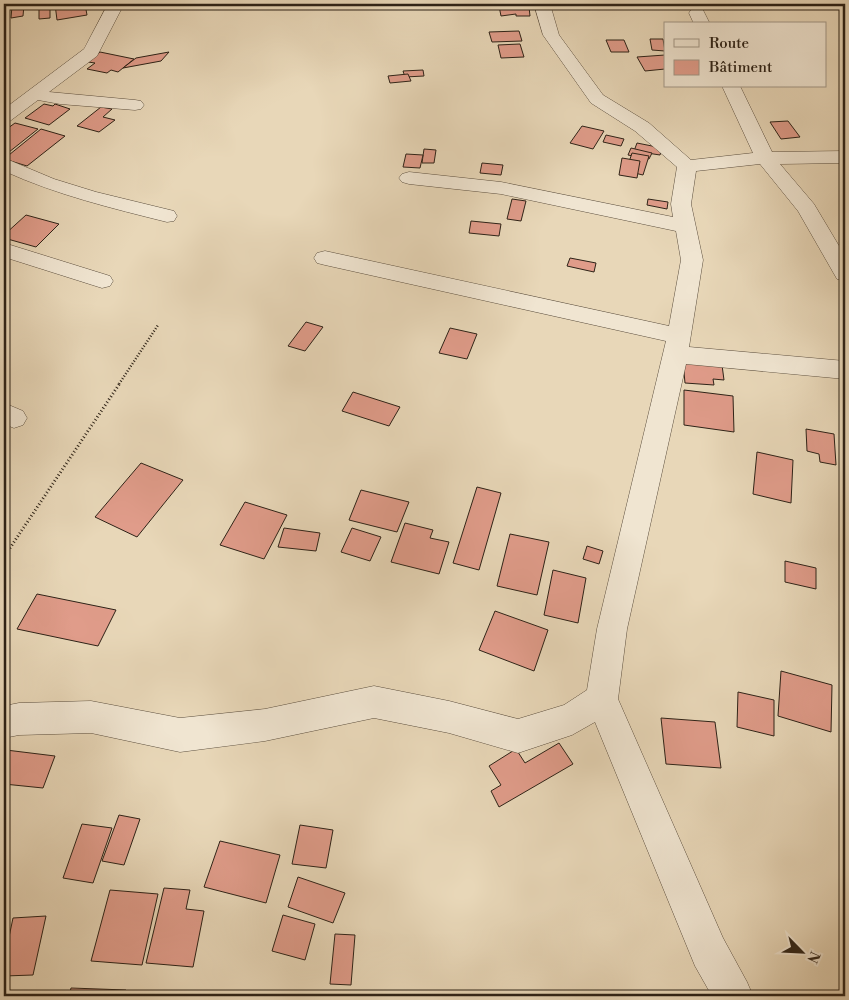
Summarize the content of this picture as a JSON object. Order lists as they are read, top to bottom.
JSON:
{
  "legend": ["Route", "Bâtiment"],
  "north": "bottom right"
}
